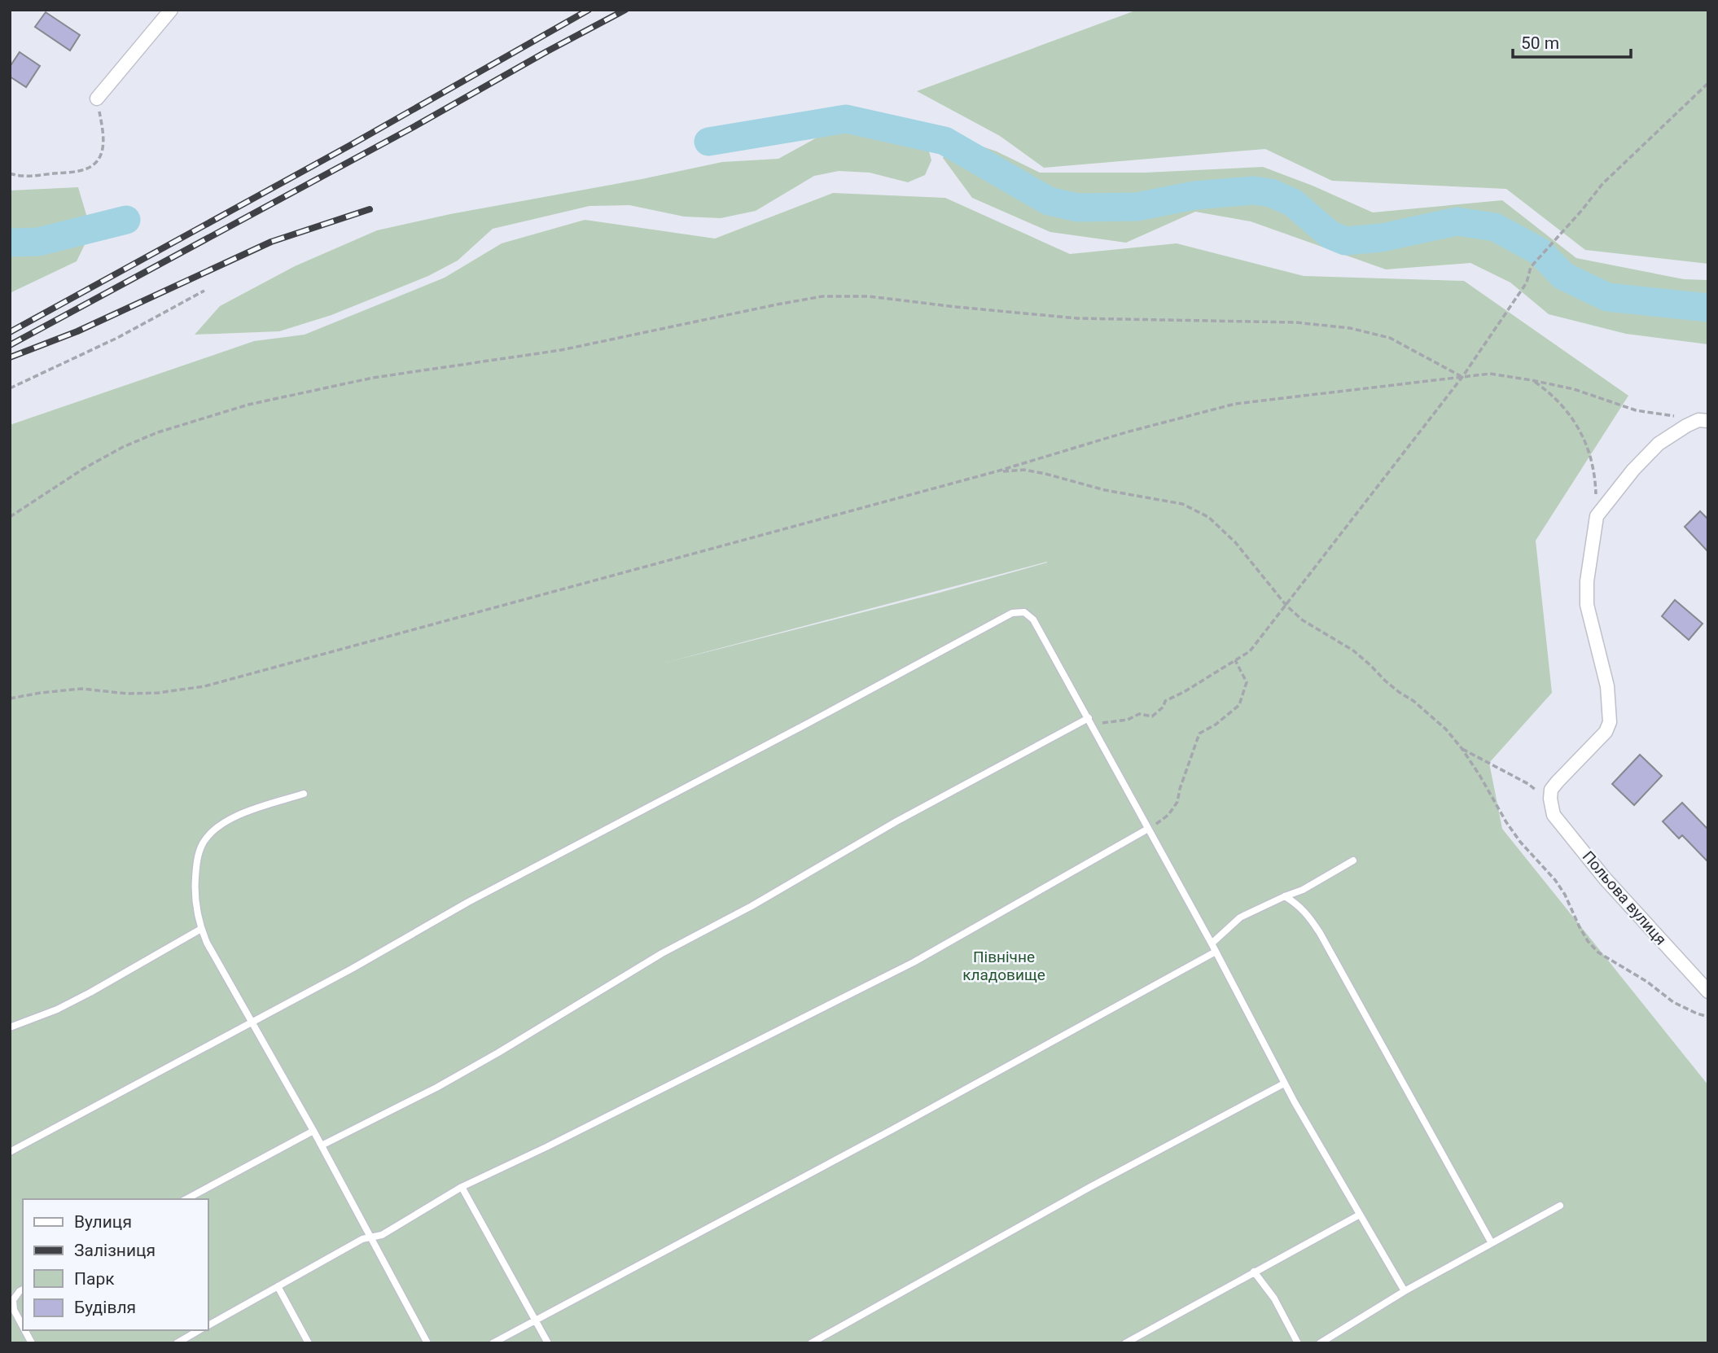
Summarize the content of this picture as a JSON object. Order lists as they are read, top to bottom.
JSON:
{
  "streets": {
    "street": ["Польова вулиця"]
  },
  "parks": ["Північне кладовище"],
  "legend": [
    "Вулиця",
    "Залізниця",
    "Парк",
    "Будівля"
  ],
  "scale_bar": "50 m"
}
